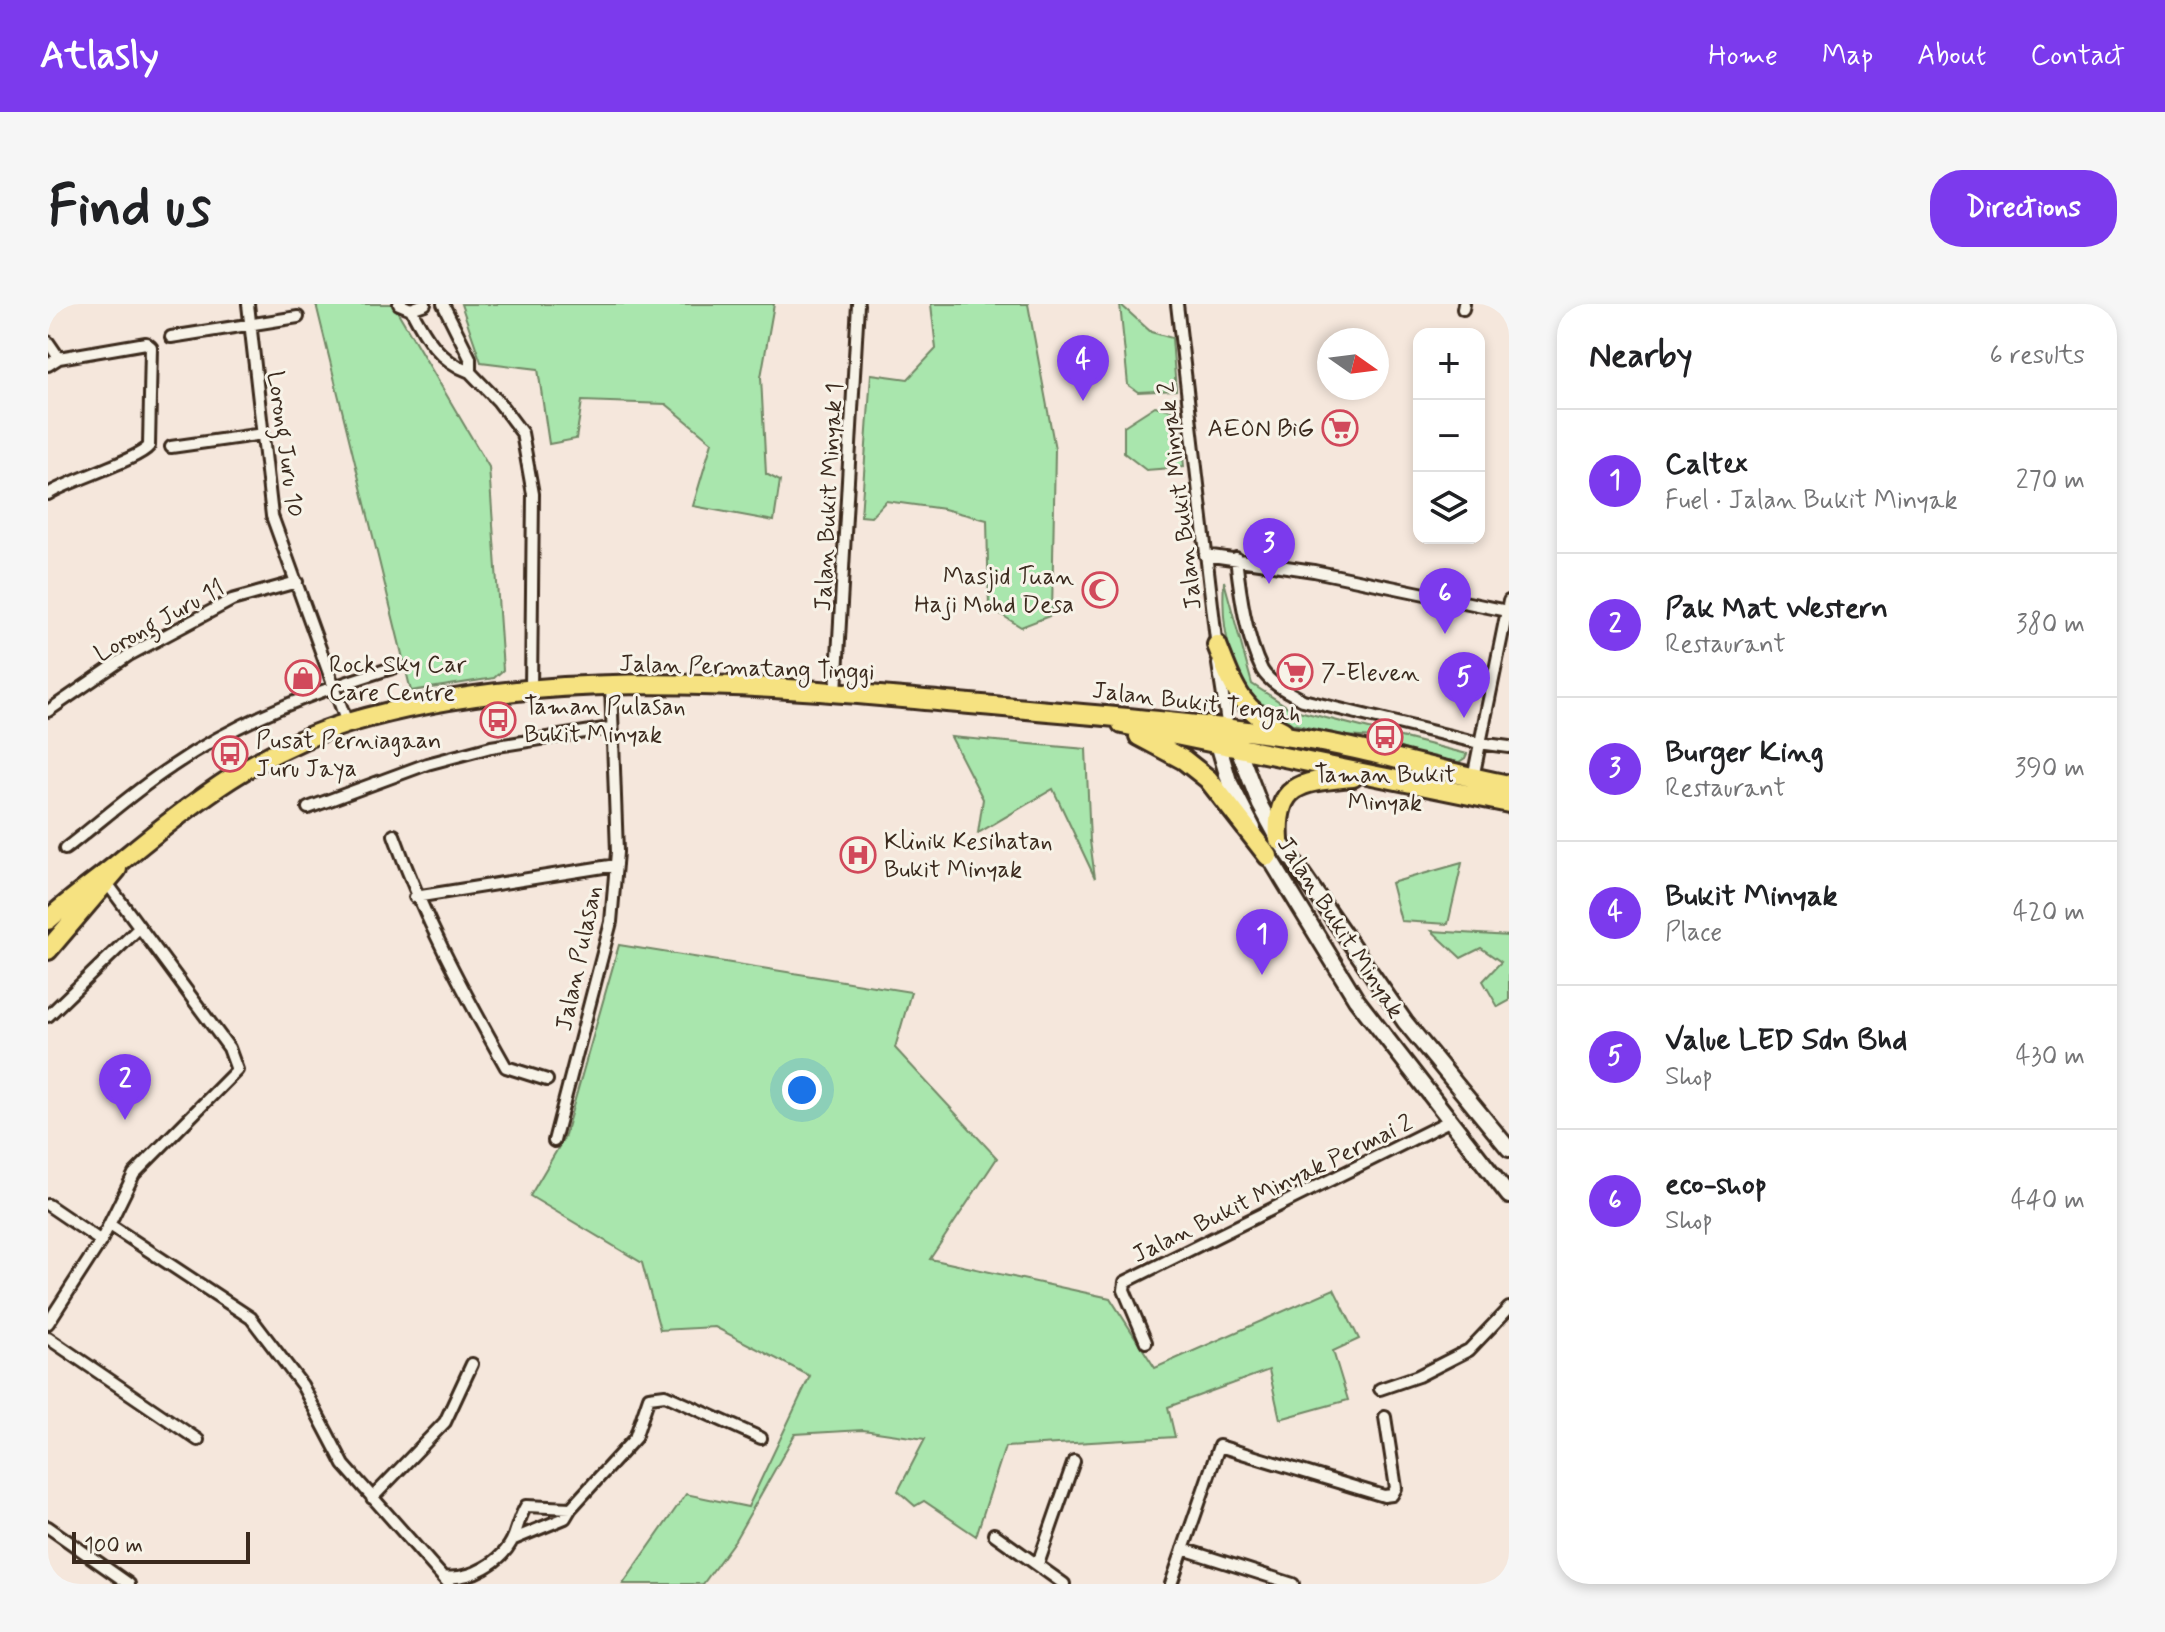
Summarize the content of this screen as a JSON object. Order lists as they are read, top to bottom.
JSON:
{
  "streets": {
    "highway": ["Jalan Permatang Tinggi", "Jalan Bukit Tengah"],
    "main road": ["Jalan Bukit Minyak"],
    "street": [
      "Lorong Juru 10",
      "Jalan Bukit Minyak 2",
      "Jalan Bukit Minyak 1",
      "Lorong Juru 11",
      "Jalan Pulasan",
      "Jalan Bukit Minyak Permai 2"
    ]
  },
  "crossings": [
    ["Lorong Juru 10", "Lorong Juru 11"],
    ["Lorong Juru 10", "Jalan Permatang Tinggi"],
    ["Jalan Bukit Minyak 2", "Jalan Bukit Tengah"],
    ["Jalan Bukit Minyak 2", "Jalan Bukit Minyak"],
    ["Jalan Bukit Minyak 1", "Jalan Permatang Tinggi"],
    ["Jalan Permatang Tinggi", "Jalan Bukit Tengah"],
    ["Jalan Permatang Tinggi", "Jalan Pulasan"],
    ["Jalan Bukit Tengah", "Jalan Bukit Minyak"],
    ["Jalan Bukit Minyak", "Jalan Bukit Minyak Permai 2"]
  ],
  "places": {
    "supermarket": ["AEON BiG", "7-Eleven"],
    "mosque": ["Masjid Tuan Haji Mohd Desa"],
    "shop": ["Rock Sky Car Care Centre"],
    "bus stop": ["Taman Pulasan Bukit Minyak", "Taman Bukit Minyak", "Pusat Perniagaan Juru Jaya"],
    "hospital": ["Klinik Kesihatan Bukit Minyak"]
  },
  "scale_bar": "100 m",
  "north": "right",
  "page": {
    "header": "Atlasly",
    "nav": [
      "Home",
      "Map",
      "About",
      "Contact"
    ],
    "buttons": "Directions",
    "title": "Find us",
    "heading": ["Nearby", "6 results"],
    "map_buttons": ["+", "−"],
    "pins": [
      "4",
      "3",
      "6",
      "5",
      "1",
      "2"
    ],
    "list": [
      {
        "mark": "1",
        "name": "Caltex",
        "note": "Fuel · Jalan Bukit Minyak",
        "value": "270 m"
      },
      {
        "mark": "2",
        "name": "Pak Mat Western",
        "note": "Restaurant",
        "value": "380 m"
      },
      {
        "mark": "3",
        "name": "Burger King",
        "note": "Restaurant",
        "value": "390 m"
      },
      {
        "mark": "4",
        "name": "Bukit Minyak",
        "note": "Place",
        "value": "420 m"
      },
      {
        "mark": "5",
        "name": "Value LED Sdn Bhd",
        "note": "Shop",
        "value": "430 m"
      },
      {
        "mark": "6",
        "name": "eco-shop",
        "note": "Shop",
        "value": "440 m"
      }
    ],
    "scale": "100 m"
  }
}
